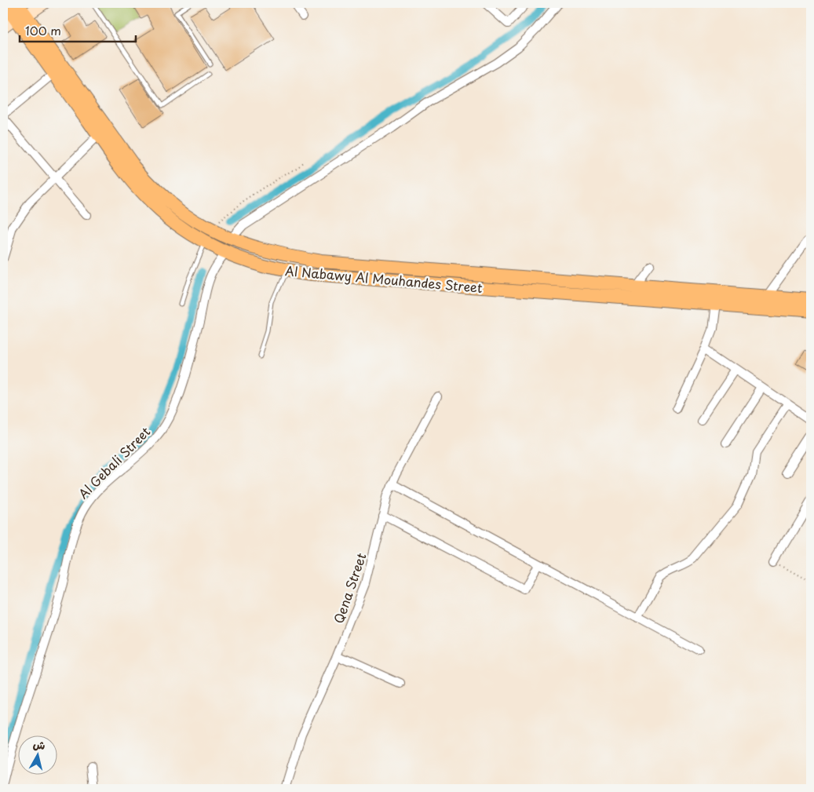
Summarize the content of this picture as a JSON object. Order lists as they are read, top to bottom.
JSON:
{
  "streets": {
    "main road": ["Al Nabawy Al Mouhandes Street"],
    "street": ["Al Gebali Street", "Qena Street"]
  },
  "crossings": [
    ["Al Nabawy Al Mouhandes Street", "Al Gebali Street"]
  ],
  "scale_bar": "100 m",
  "north": "top"
}
